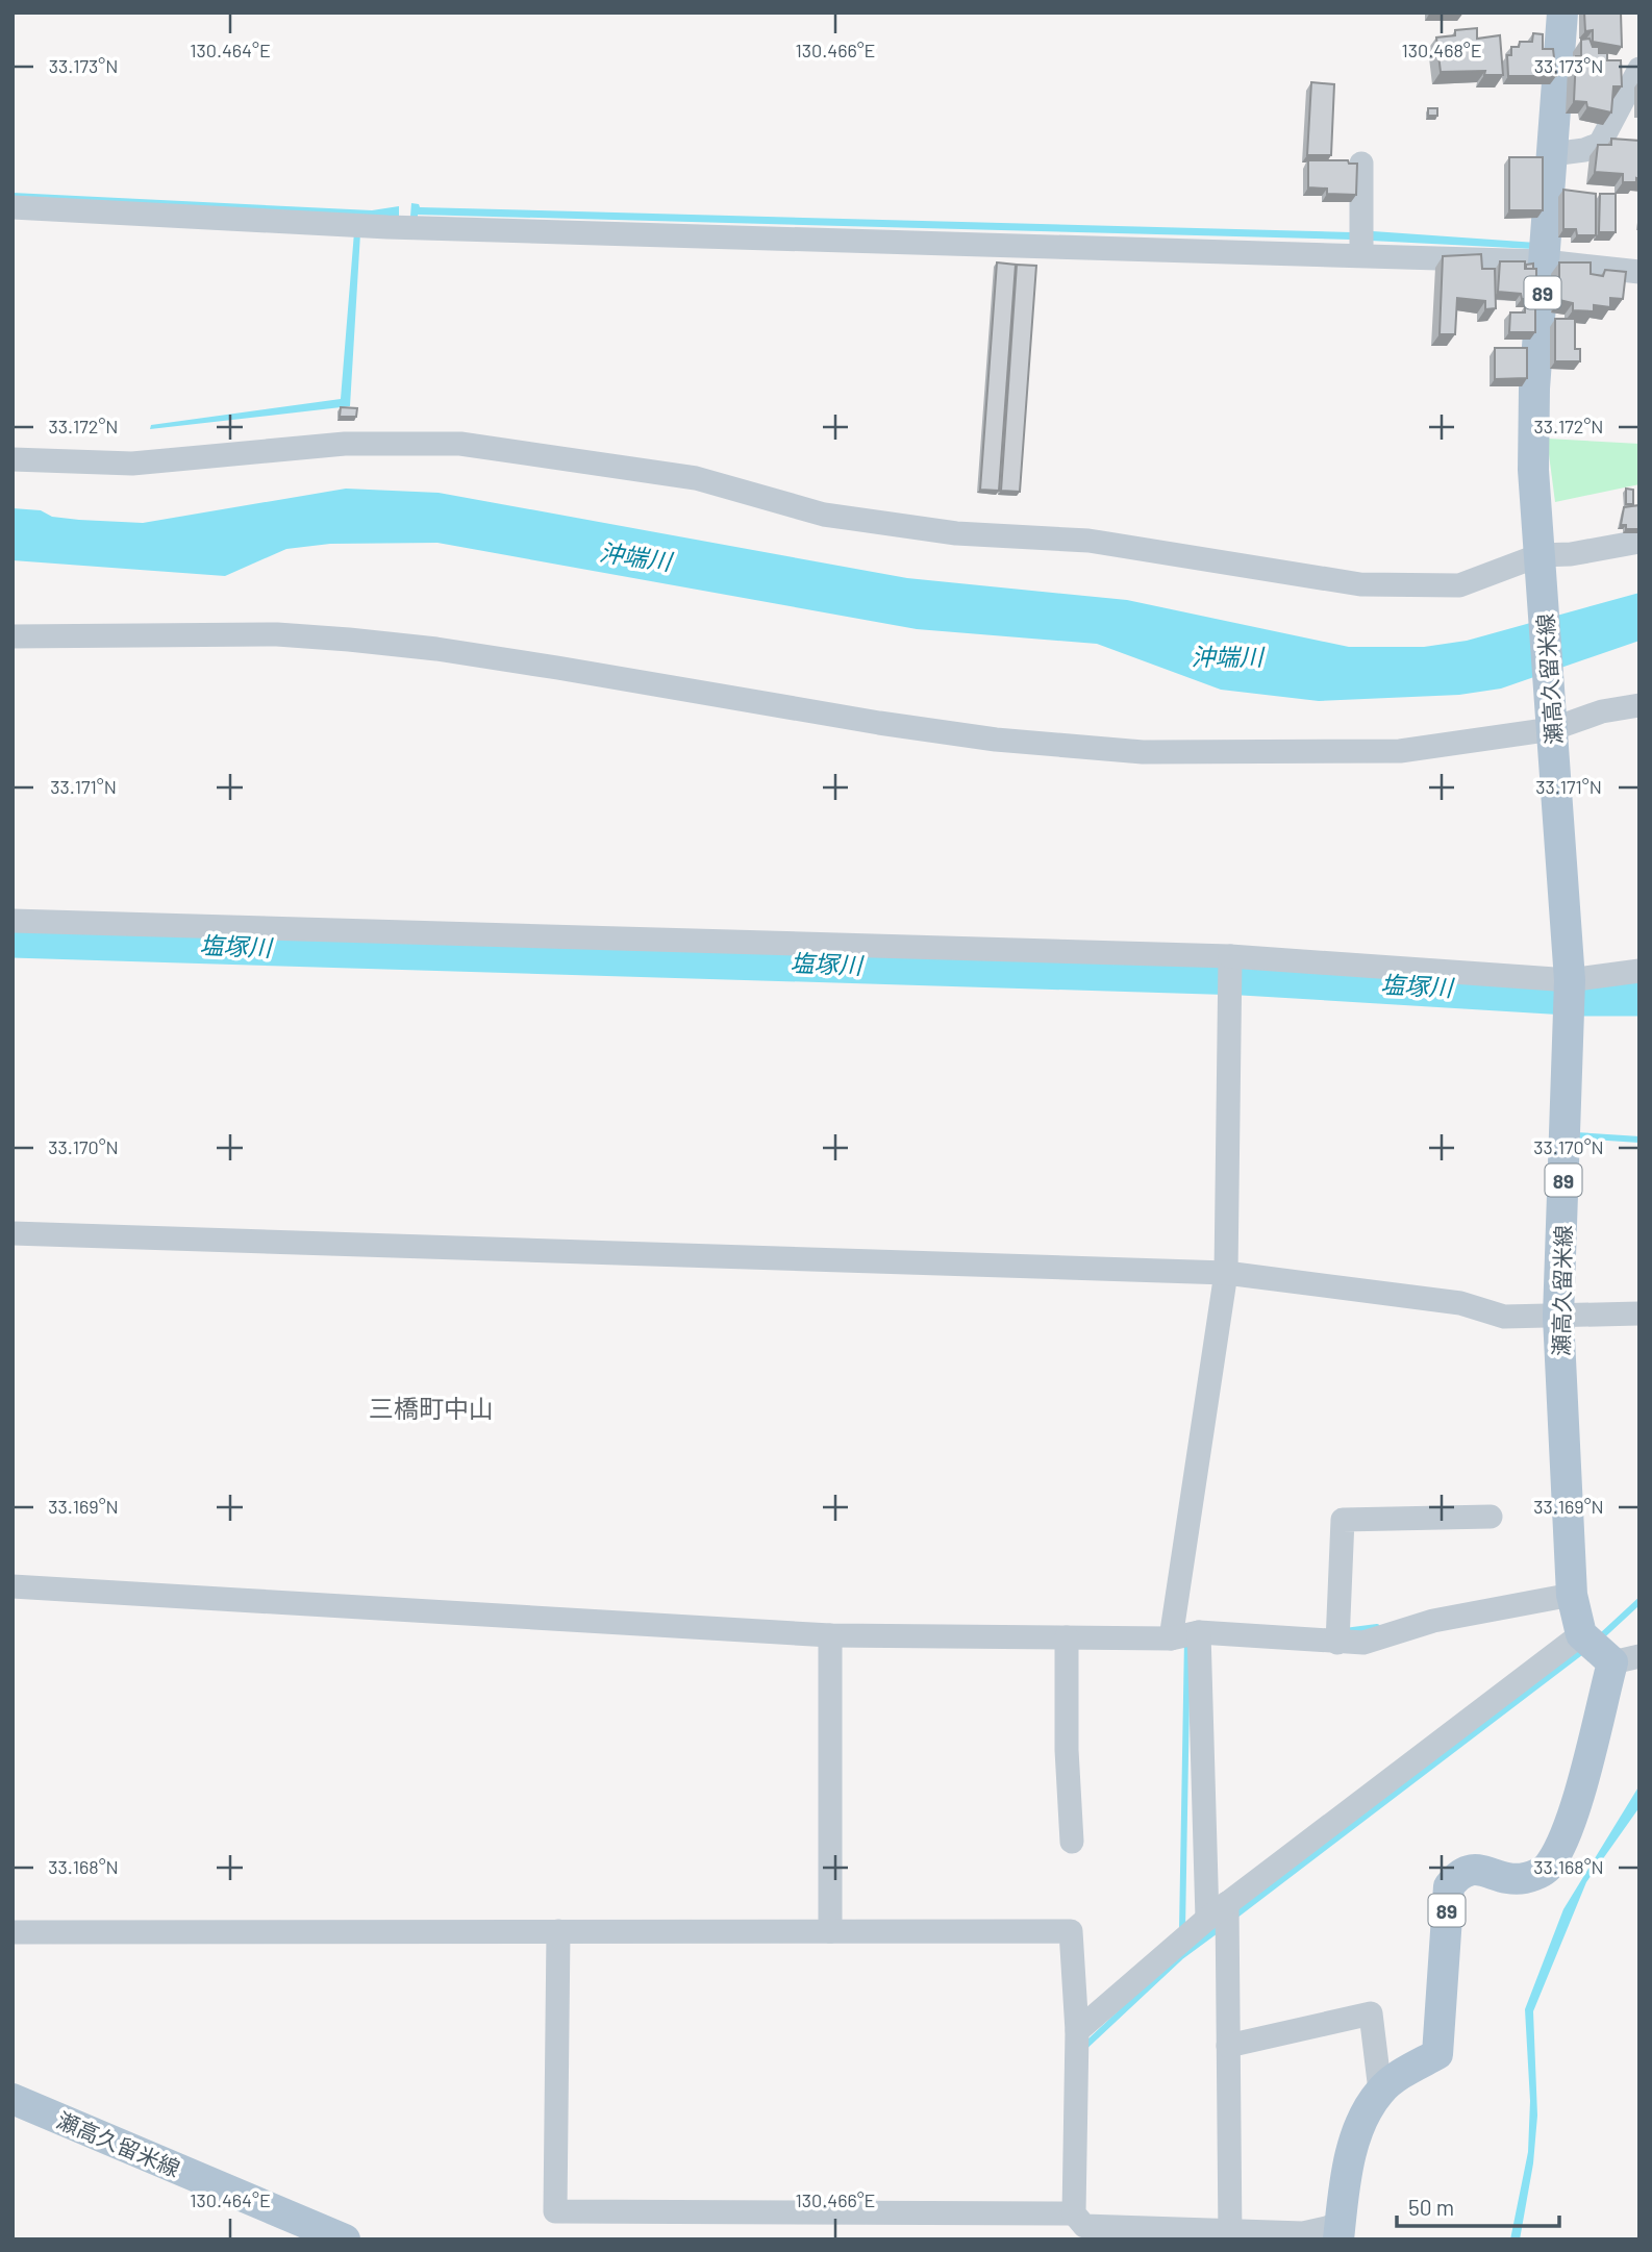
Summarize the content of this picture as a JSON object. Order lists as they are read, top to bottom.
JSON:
{
  "streets": {
    "main road": ["89", "瀬高久留米線"]
  },
  "districts": ["三橋町中山"],
  "water": ["沖端川", "塩塚川"],
  "scale_bar": "50 m",
  "coordinates": [
    "130.464°E",
    "130.466°E",
    "130.468°E",
    "33.173°N",
    "33.172°N",
    "33.171°N",
    "33.170°N",
    "33.169°N",
    "33.168°N"
  ]
}
